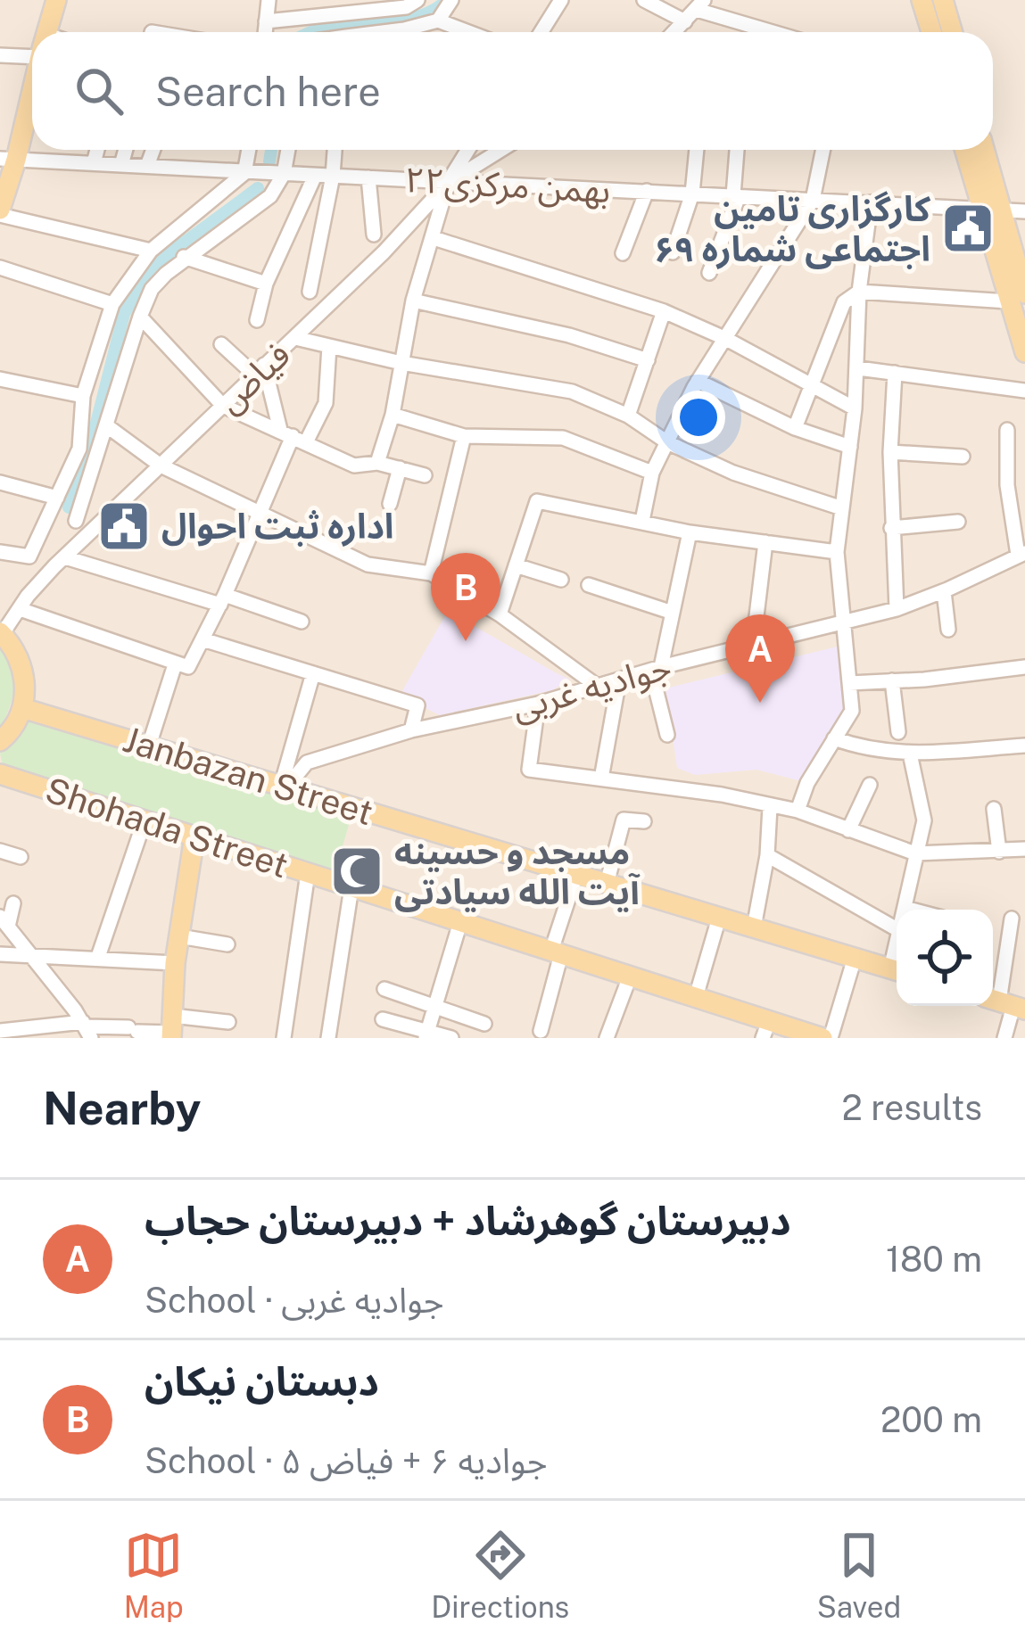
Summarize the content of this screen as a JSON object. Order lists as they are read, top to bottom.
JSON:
{
  "streets": {
    "main road": ["Janbazan Street", "Shohada Street"],
    "street": ["۲۲بهمن مرکزی", "فیاض", "جوادیه غربی"]
  },
  "crossings": [
    ["۲۲بهمن مرکزی", "فیاض"],
    ["جوادیه غربی", "Janbazan Street"]
  ],
  "places": {
    "public building": ["کارگزاری تامین اجتماعی شماره ۶۹", "اداره ثبت احوال"],
    "mosque": ["مسجد و حسینه آیت الله سیادتی"]
  },
  "page": {
    "search": "Search here",
    "pins": ["B", "A"],
    "heading": ["Nearby", "2 results"],
    "list": [
      {
        "mark": "A",
        "name": "دبیرستان گوهرشاد + دبیرستان حجاب",
        "note": "School · جوادیه غربی",
        "value": "180 m"
      },
      {
        "mark": "B",
        "name": "دبستان نیکان",
        "note": "School · جوادیه ۶ + فیاض ۵",
        "value": "200 m"
      }
    ],
    "nav": ["Map", "Directions", "Saved"]
  }
}
